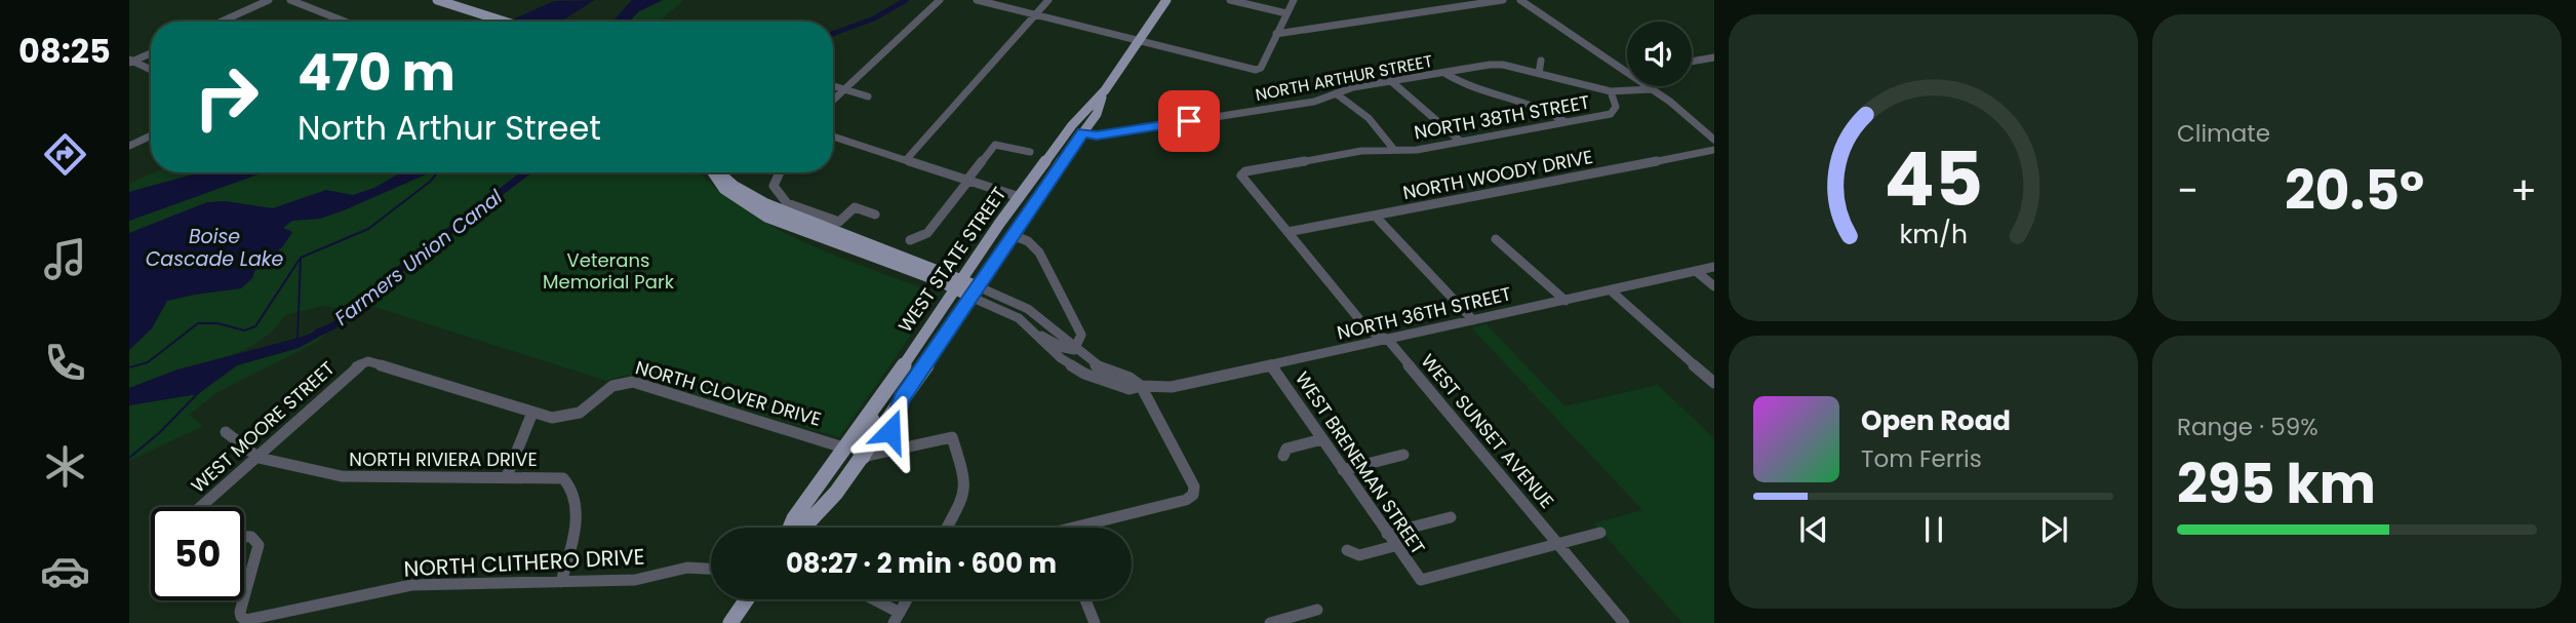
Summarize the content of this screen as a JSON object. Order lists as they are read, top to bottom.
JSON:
{
  "streets": {
    "main road": ["WEST STATE STREET"],
    "street": [
      "NORTH ARTHUR STREET",
      "NORTH 38TH STREET",
      "NORTH WOODY DRIVE",
      "NORTH 36TH STREET",
      "NORTH CLOVER DRIVE",
      "WEST MOORE STREET",
      "WEST SUNSET AVENUE",
      "NORTH RIVIERA DRIVE",
      "WEST BRENEMAN STREET",
      "NORTH CLITHERO DRIVE"
    ]
  },
  "crossings": [
    ["NORTH ARTHUR STREET", "NORTH 38TH STREET"],
    ["NORTH ARTHUR STREET", "WEST STATE STREET"],
    ["NORTH 38TH STREET", "WEST SUNSET AVENUE"],
    ["NORTH WOODY DRIVE", "WEST SUNSET AVENUE"],
    ["WEST STATE STREET", "NORTH 36TH STREET"],
    ["WEST STATE STREET", "NORTH CLOVER DRIVE"],
    ["NORTH 36TH STREET", "WEST SUNSET AVENUE"],
    ["NORTH 36TH STREET", "WEST BRENEMAN STREET"],
    ["NORTH CLOVER DRIVE", "WEST MOORE STREET"],
    ["WEST MOORE STREET", "NORTH RIVIERA DRIVE"],
    ["WEST SUNSET AVENUE", "WEST BRENEMAN STREET"],
    ["NORTH RIVIERA DRIVE", "NORTH CLITHERO DRIVE"]
  ],
  "water": ["Boise Cascade Lake", "Farmers Union Canal"],
  "parks": ["Veterans Memorial Park"],
  "page": {
    "tabs": "08:25",
    "tile": [
      "Climate",
      ["Range · 59%", "295 km"]
    ],
    "turn": ["470 m", "North Arthur Street"],
    "heat": ["−", "20.5°", "+"],
    "song": ["Open Road", "Tom Ferris"],
    "limit": "50",
    "trip": "08:27 · 2 min · 600 m",
    "gauge": ["45", "km/h"]
  }
}
